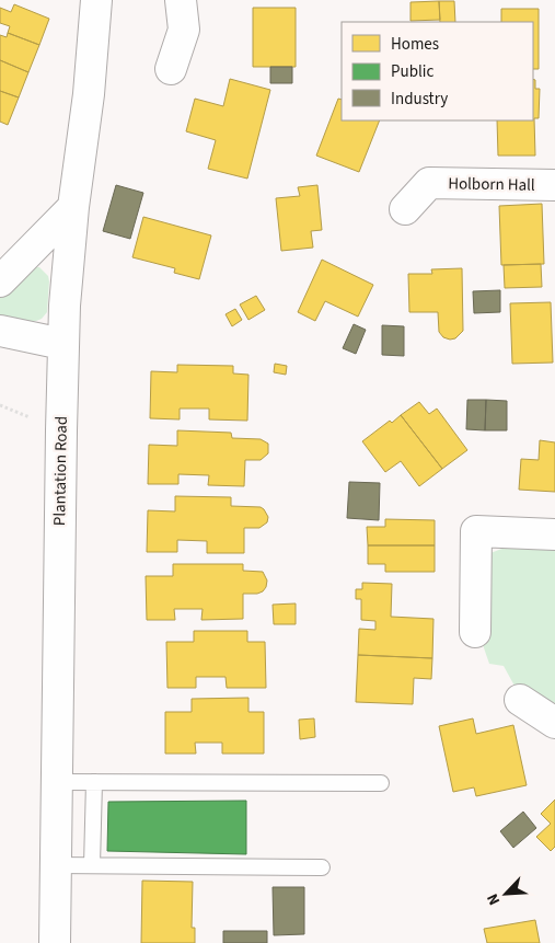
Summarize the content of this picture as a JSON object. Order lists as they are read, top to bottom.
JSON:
{
  "streets": {
    "street": ["Holborn Hall", "Plantation Road"]
  },
  "legend": ["Homes", "Public", "Industry"],
  "north": "bottom left"
}
